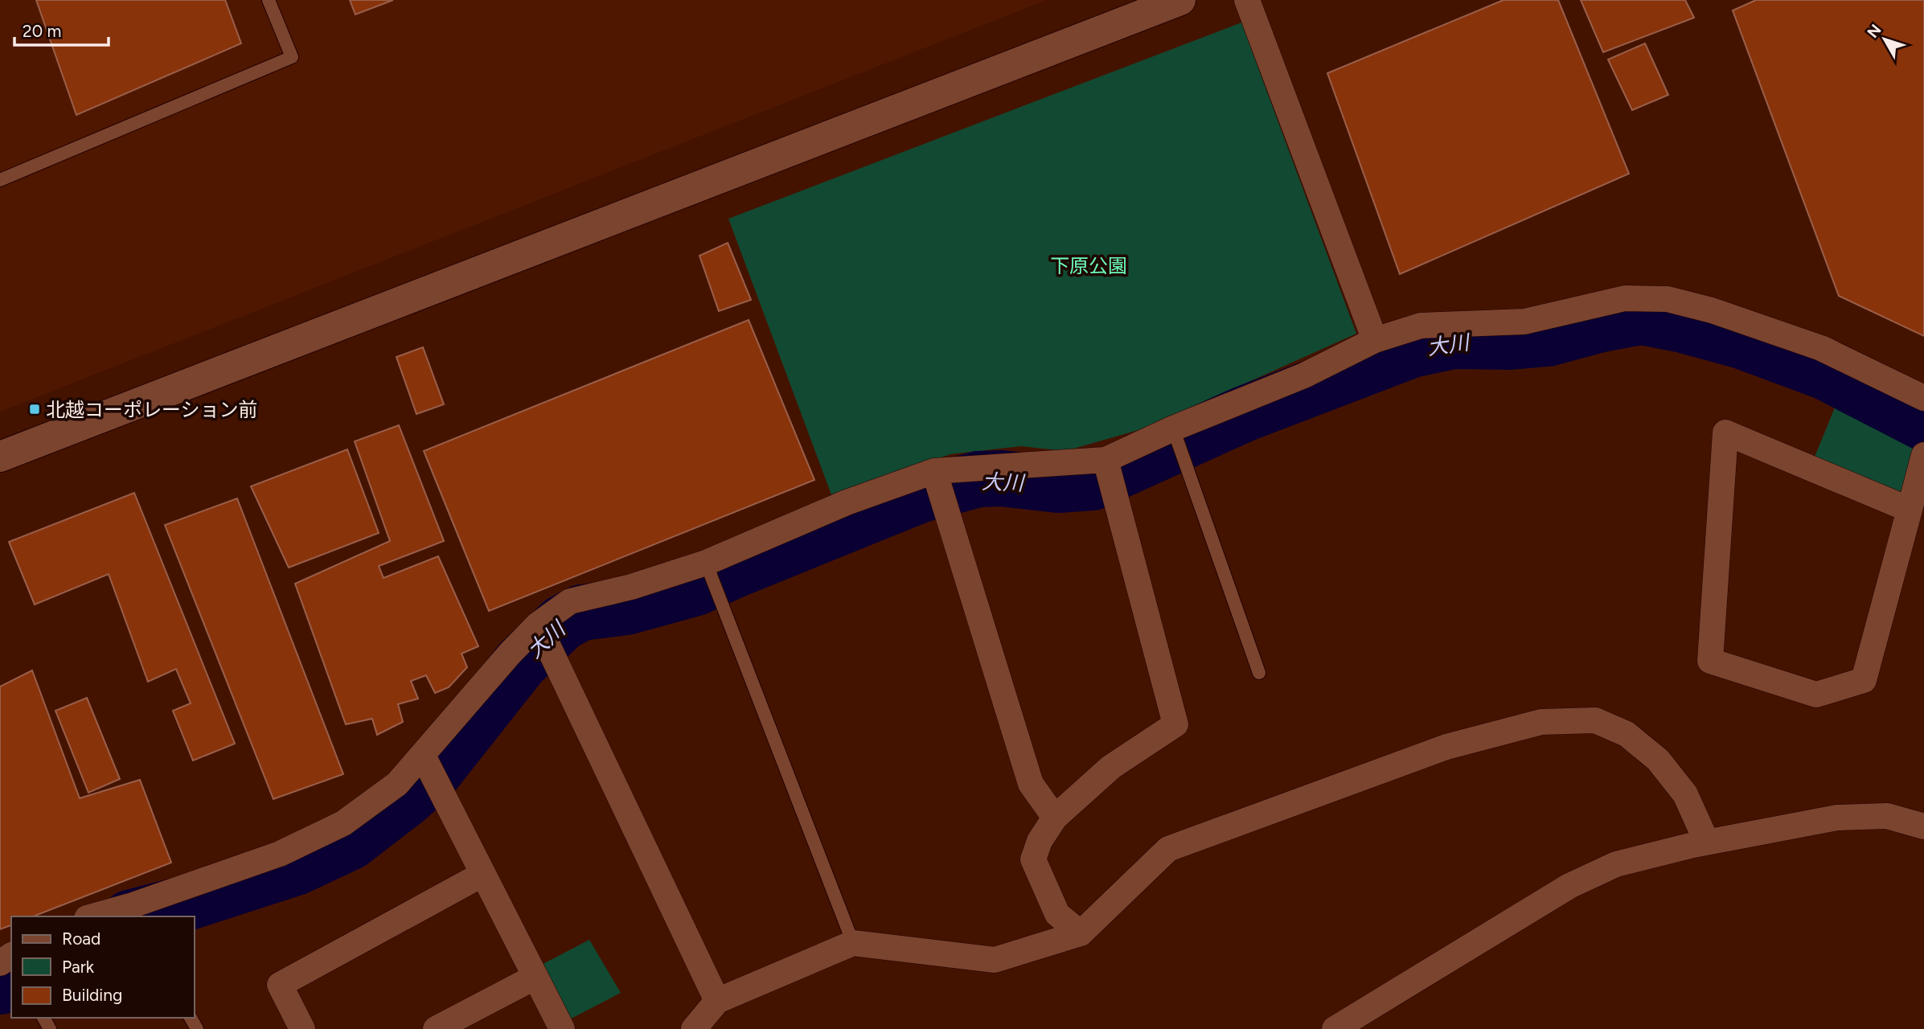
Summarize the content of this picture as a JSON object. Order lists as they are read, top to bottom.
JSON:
{
  "water": ["大川"],
  "parks": ["下原公園"],
  "places": {
    "transit": ["北越コーポレーション前"]
  },
  "legend": ["Road", "Park", "Building"],
  "scale_bar": "20 m",
  "north": "top left"
}
